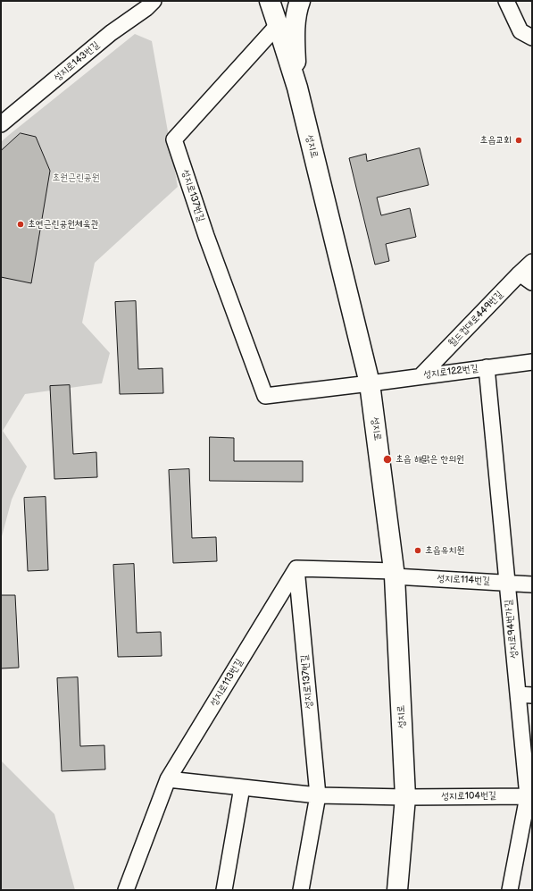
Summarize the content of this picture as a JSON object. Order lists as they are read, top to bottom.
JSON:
{
  "streets": {
    "main road": ["성지로"],
    "street": [
      "성지로143번길",
      "성지로137번길",
      "월드컵대로449번길",
      "성지로122번길",
      "성지로114번길",
      "성지로94번가길",
      "성지로113번길",
      "성지로104번길"
    ]
  },
  "crossings": [
    ["성지로", "성지로137번길"],
    ["성지로", "성지로122번길"],
    ["성지로", "성지로114번길"],
    ["성지로", "성지로104번길"],
    ["성지로137번길", "성지로122번길"],
    ["성지로137번길", "성지로113번길"],
    ["성지로137번길", "성지로104번길"],
    ["월드컵대로449번길", "성지로122번길"],
    ["성지로122번길", "성지로94번가길"],
    ["성지로114번길", "성지로94번가길"],
    ["성지로94번가길", "성지로104번길"]
  ],
  "parks": ["초원근린공원"],
  "places": [
    "초읍교회",
    "초연근린공원체육관",
    "초읍 해맑은 한의원",
    "초읍유치원"
  ]
}
